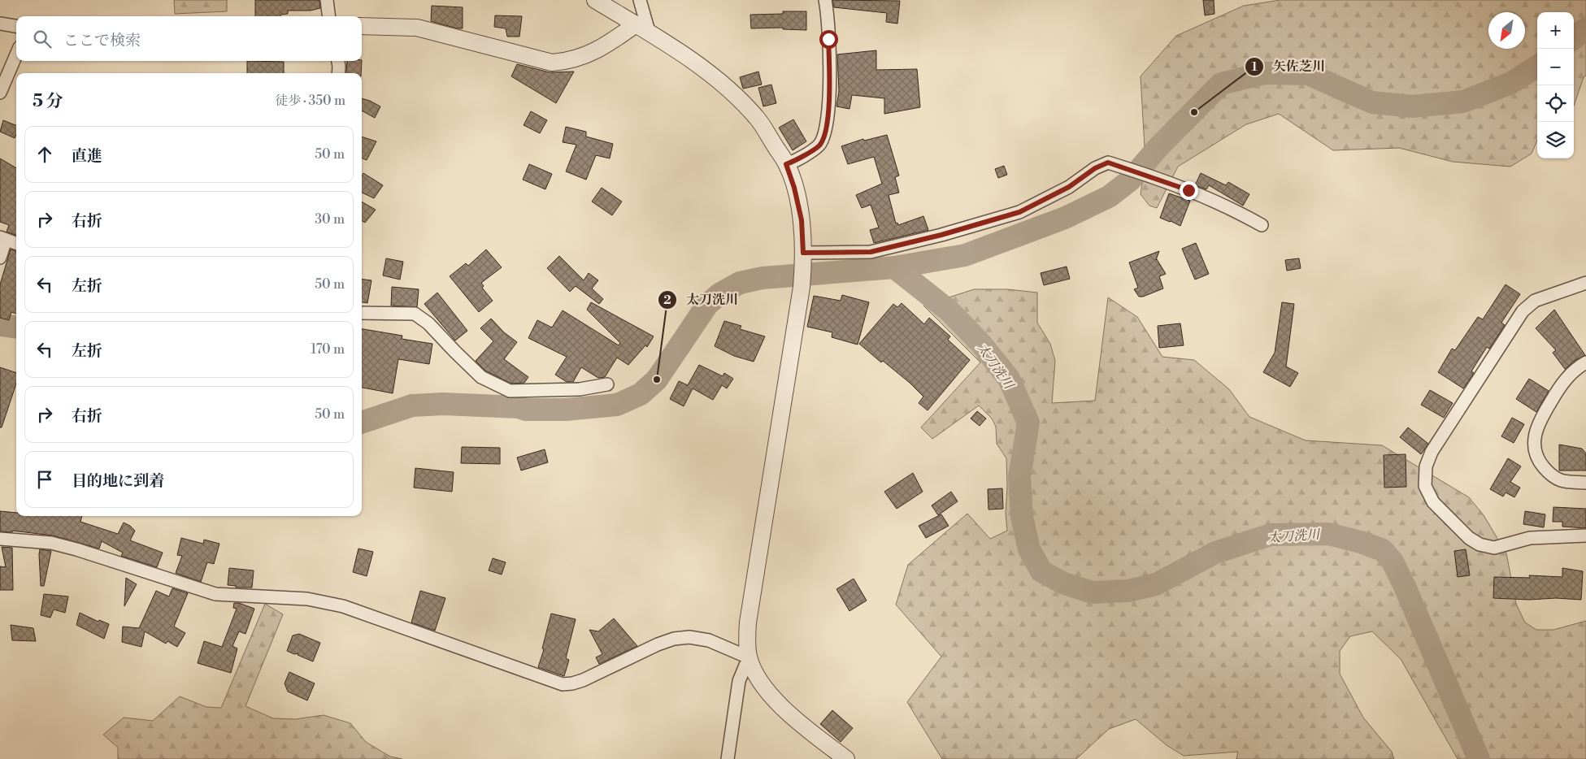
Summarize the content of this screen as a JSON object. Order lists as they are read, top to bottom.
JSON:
{
  "water": ["太刀洗川"],
  "places": ["矢佐芝川", "太刀洗川"],
  "north": "bottom left",
  "page": {
    "map_buttons": ["+", "−"],
    "search": "ここで検索",
    "heading": ["5 分", "徒歩 · 350 m"],
    "list": [
      ["直進", "50 m"],
      ["右折", "30 m"],
      ["左折", "50 m"],
      ["左折", "170 m"],
      ["右折", "50 m"],
      "目的地に到着"
    ]
  }
}
